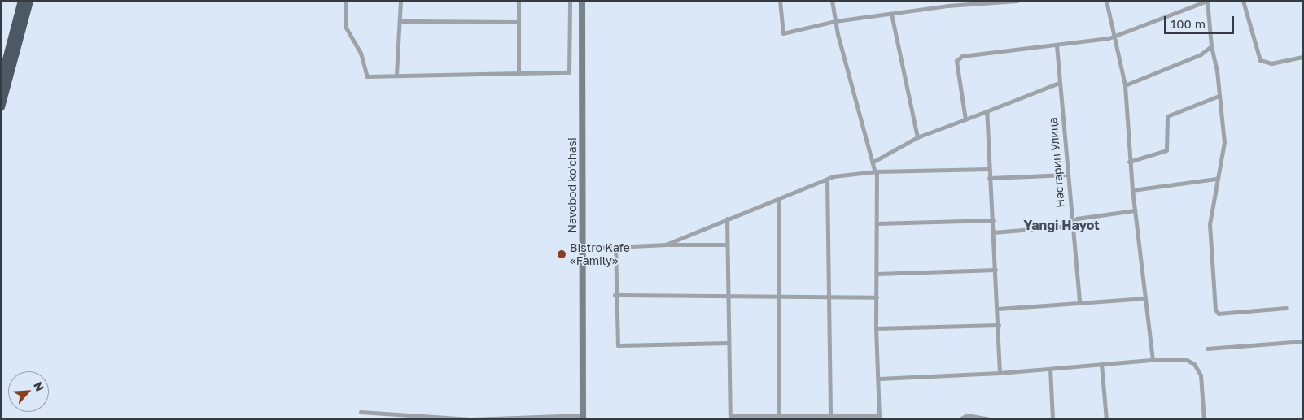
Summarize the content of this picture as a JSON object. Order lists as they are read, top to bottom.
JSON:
{
  "streets": {
    "street": ["Настарин Улица", "Navobod ko'chasi"]
  },
  "districts": ["Yangi Hayot"],
  "places": ["Bistro Kafe «Family»"],
  "scale_bar": "100 m",
  "north": "top right"
}
